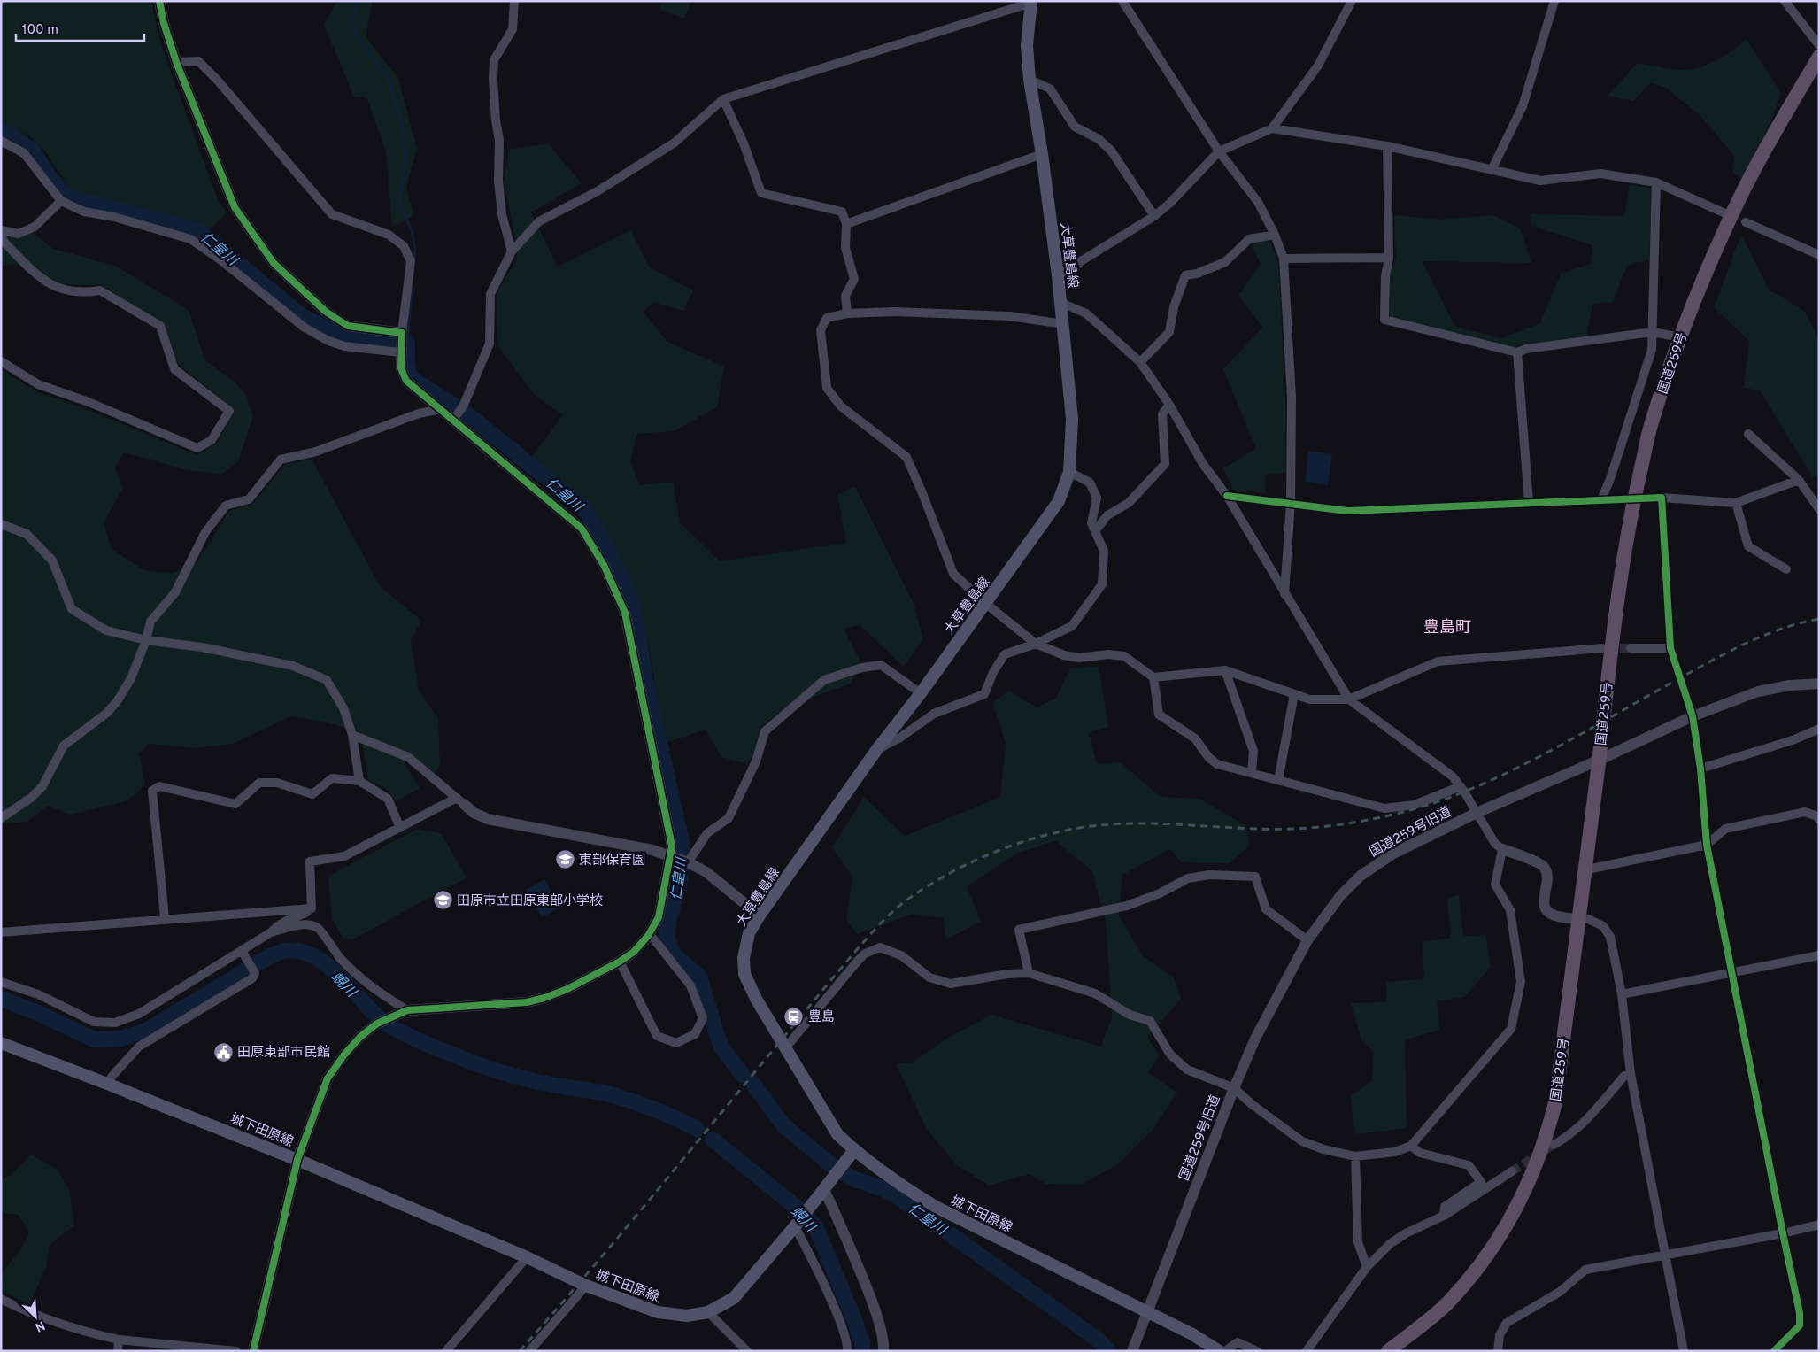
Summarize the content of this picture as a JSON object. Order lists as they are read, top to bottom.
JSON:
{
  "streets": {
    "highway": ["国道259号"],
    "main road": ["大草豊島線", "城下田原線"],
    "street": ["国道259号旧道"]
  },
  "crossings": [
    ["大草豊島線", "城下田原線"],
    ["国道259号旧道", "城下田原線"]
  ],
  "districts": ["豊島町"],
  "water": ["仁皇川", "蜆川"],
  "places": {
    "school or university": ["東部保育園", "田原市立田原東部小学校"],
    "station": ["豊島"],
    "public building": ["田原東部市民館"]
  },
  "scale_bar": "100 m",
  "north": "bottom right"
}
